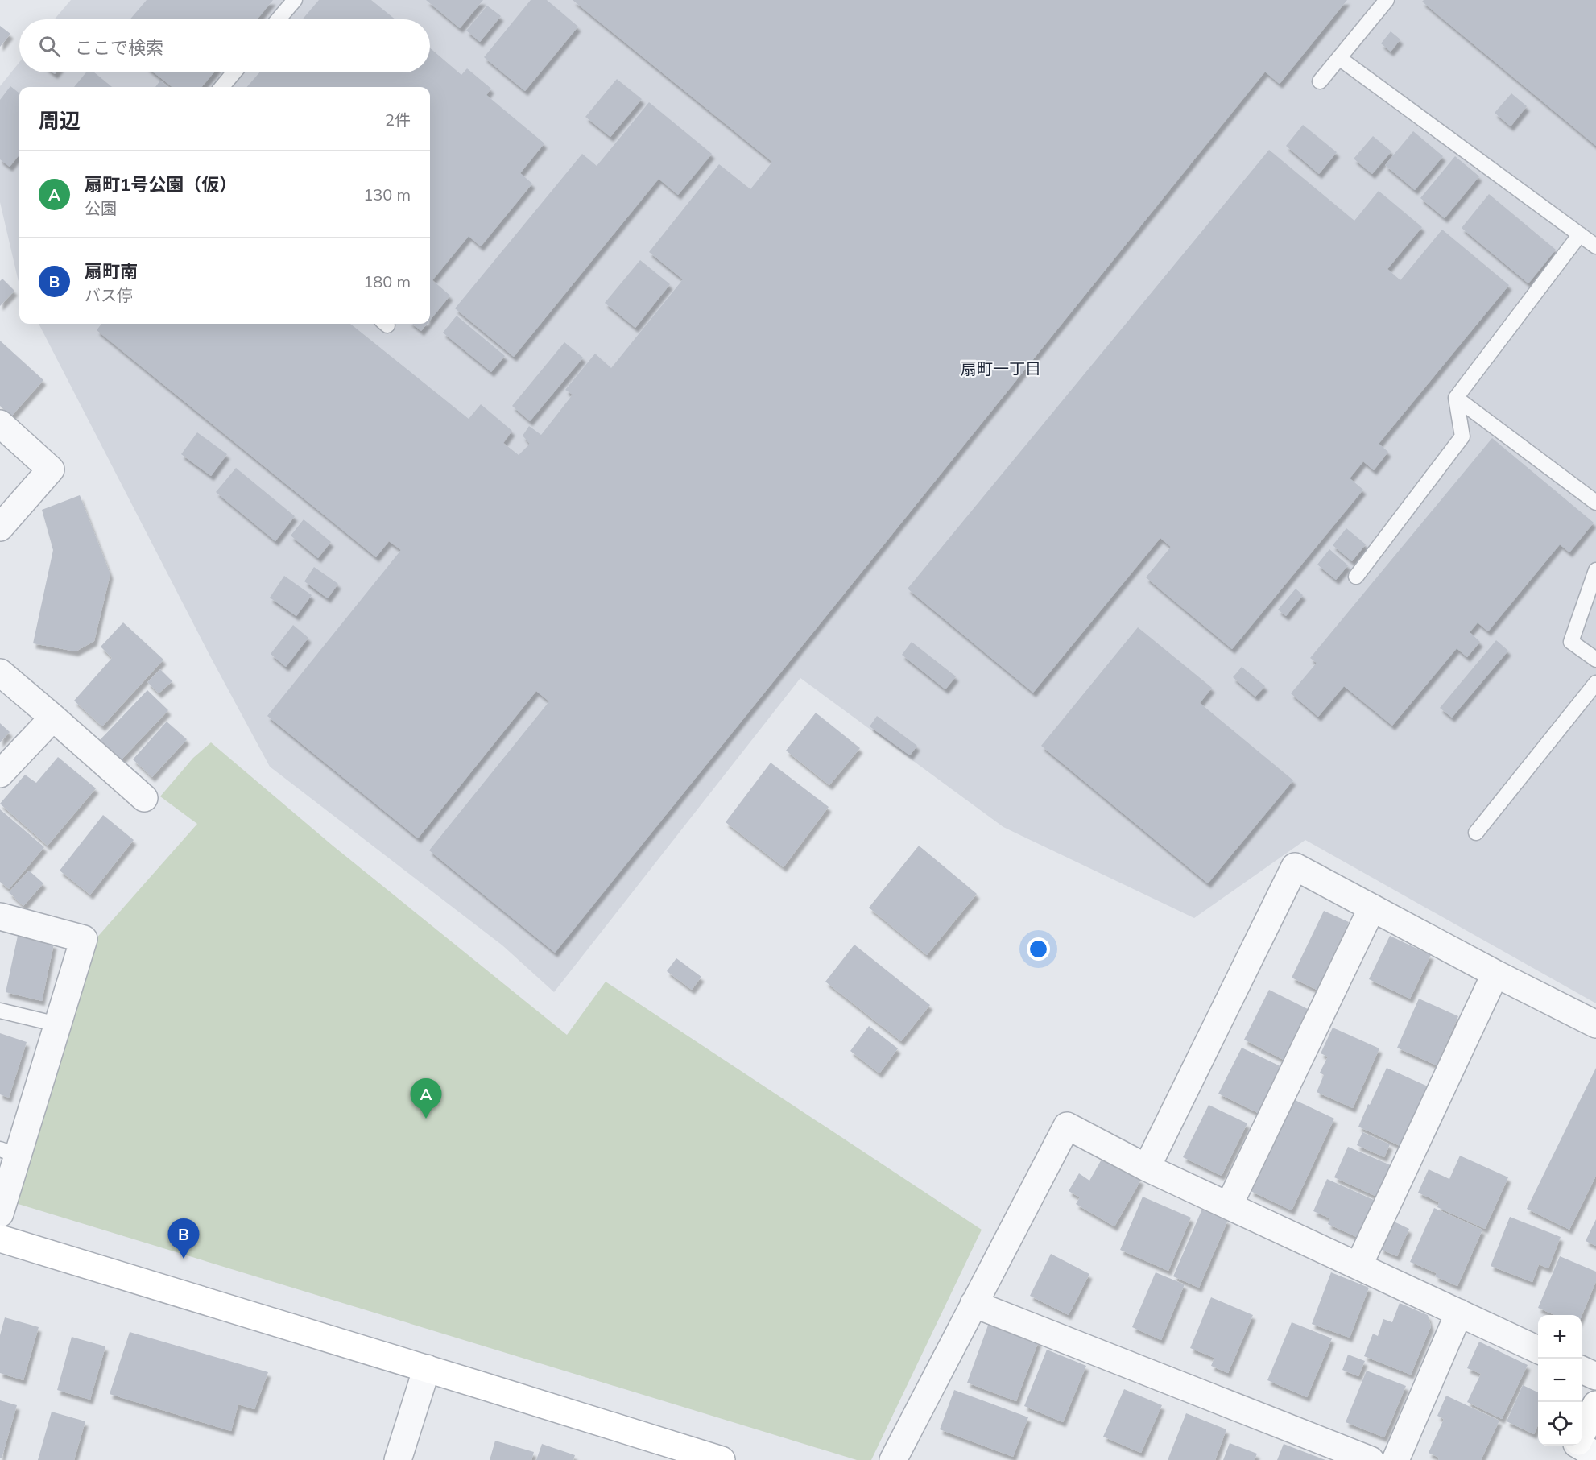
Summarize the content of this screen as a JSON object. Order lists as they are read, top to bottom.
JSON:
{
  "districts": ["扇町一丁目"],
  "page": {
    "search": "ここで検索",
    "heading": ["周辺", "2件"],
    "list": [
      {
        "mark": "A",
        "name": "扇町1号公園（仮）",
        "note": "公園",
        "value": "130 m"
      },
      {
        "mark": "B",
        "name": "扇町南",
        "note": "バス停",
        "value": "180 m"
      }
    ],
    "pins": ["A", "B"],
    "map_buttons": ["+", "−"]
  }
}
